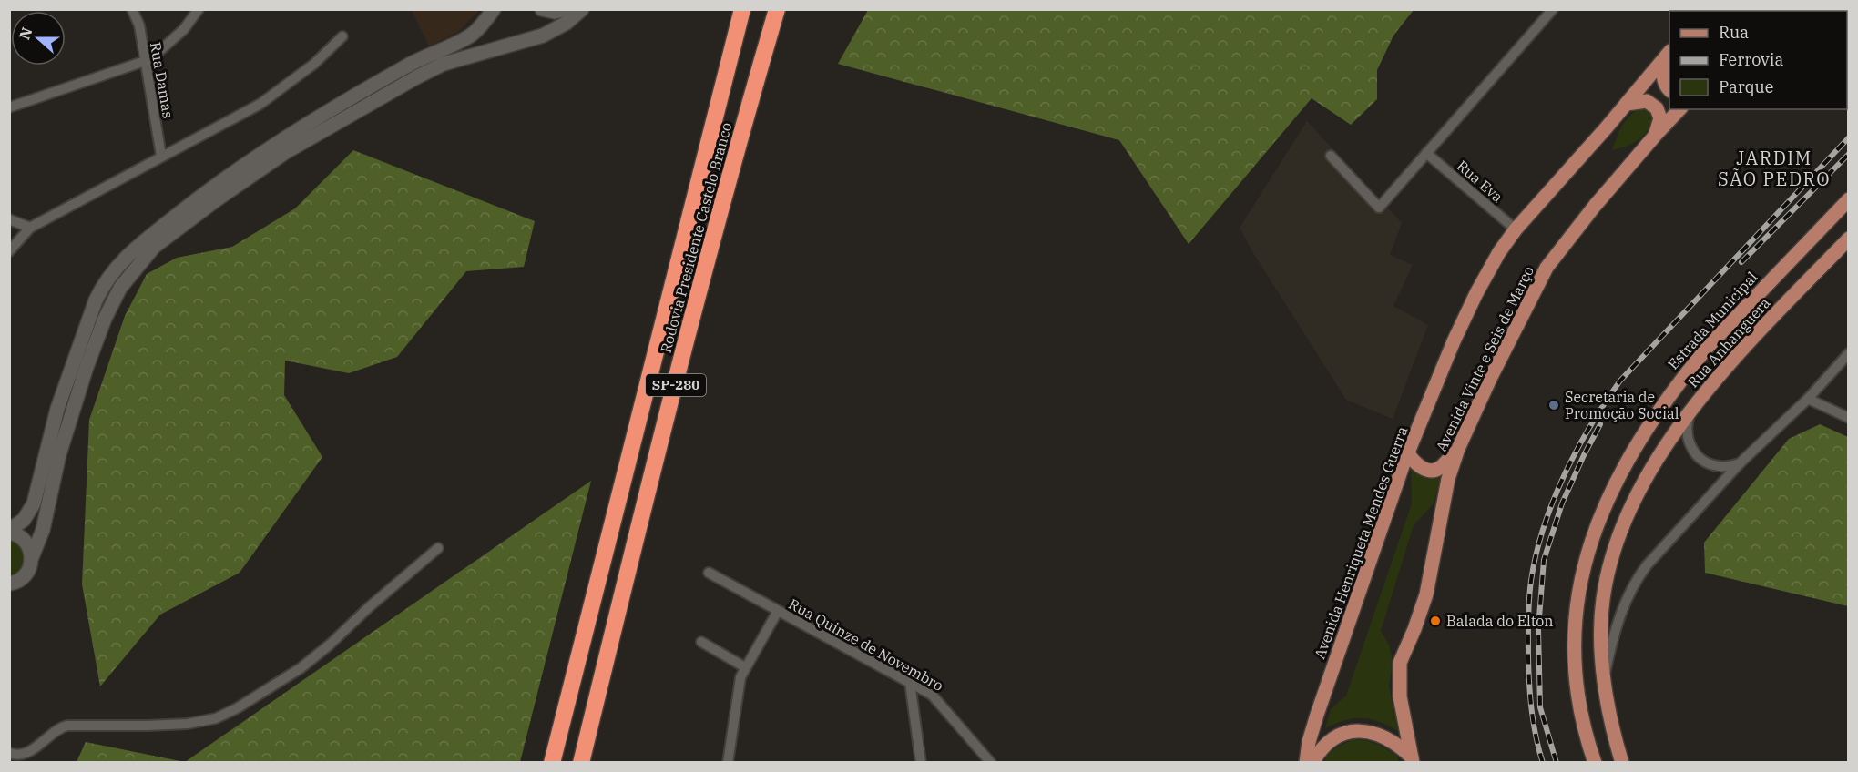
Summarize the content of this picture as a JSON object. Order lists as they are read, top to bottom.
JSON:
{
  "streets": {
    "highway": ["Rodovia Presidente Castelo Branco", "SP-280"],
    "main road": [
      "Estrada Municipal",
      "Rua Anhanguera",
      "Avenida Vinte e Seis de Março",
      "Avenida Henriqueta Mendes Guerra"
    ],
    "street": ["Rua Damas", "Rua Eva", "Rua Quinze de Novembro"]
  },
  "crossings": [
    ["Rua Eva", "Avenida Henriqueta Mendes Guerra"]
  ],
  "districts": ["JARDIM SÃO PEDRO"],
  "places": ["Secretaria de Promoção Social", "Balada do Elton"],
  "legend": ["Rua", "Ferrovia", "Parque"],
  "north": "left"
}
